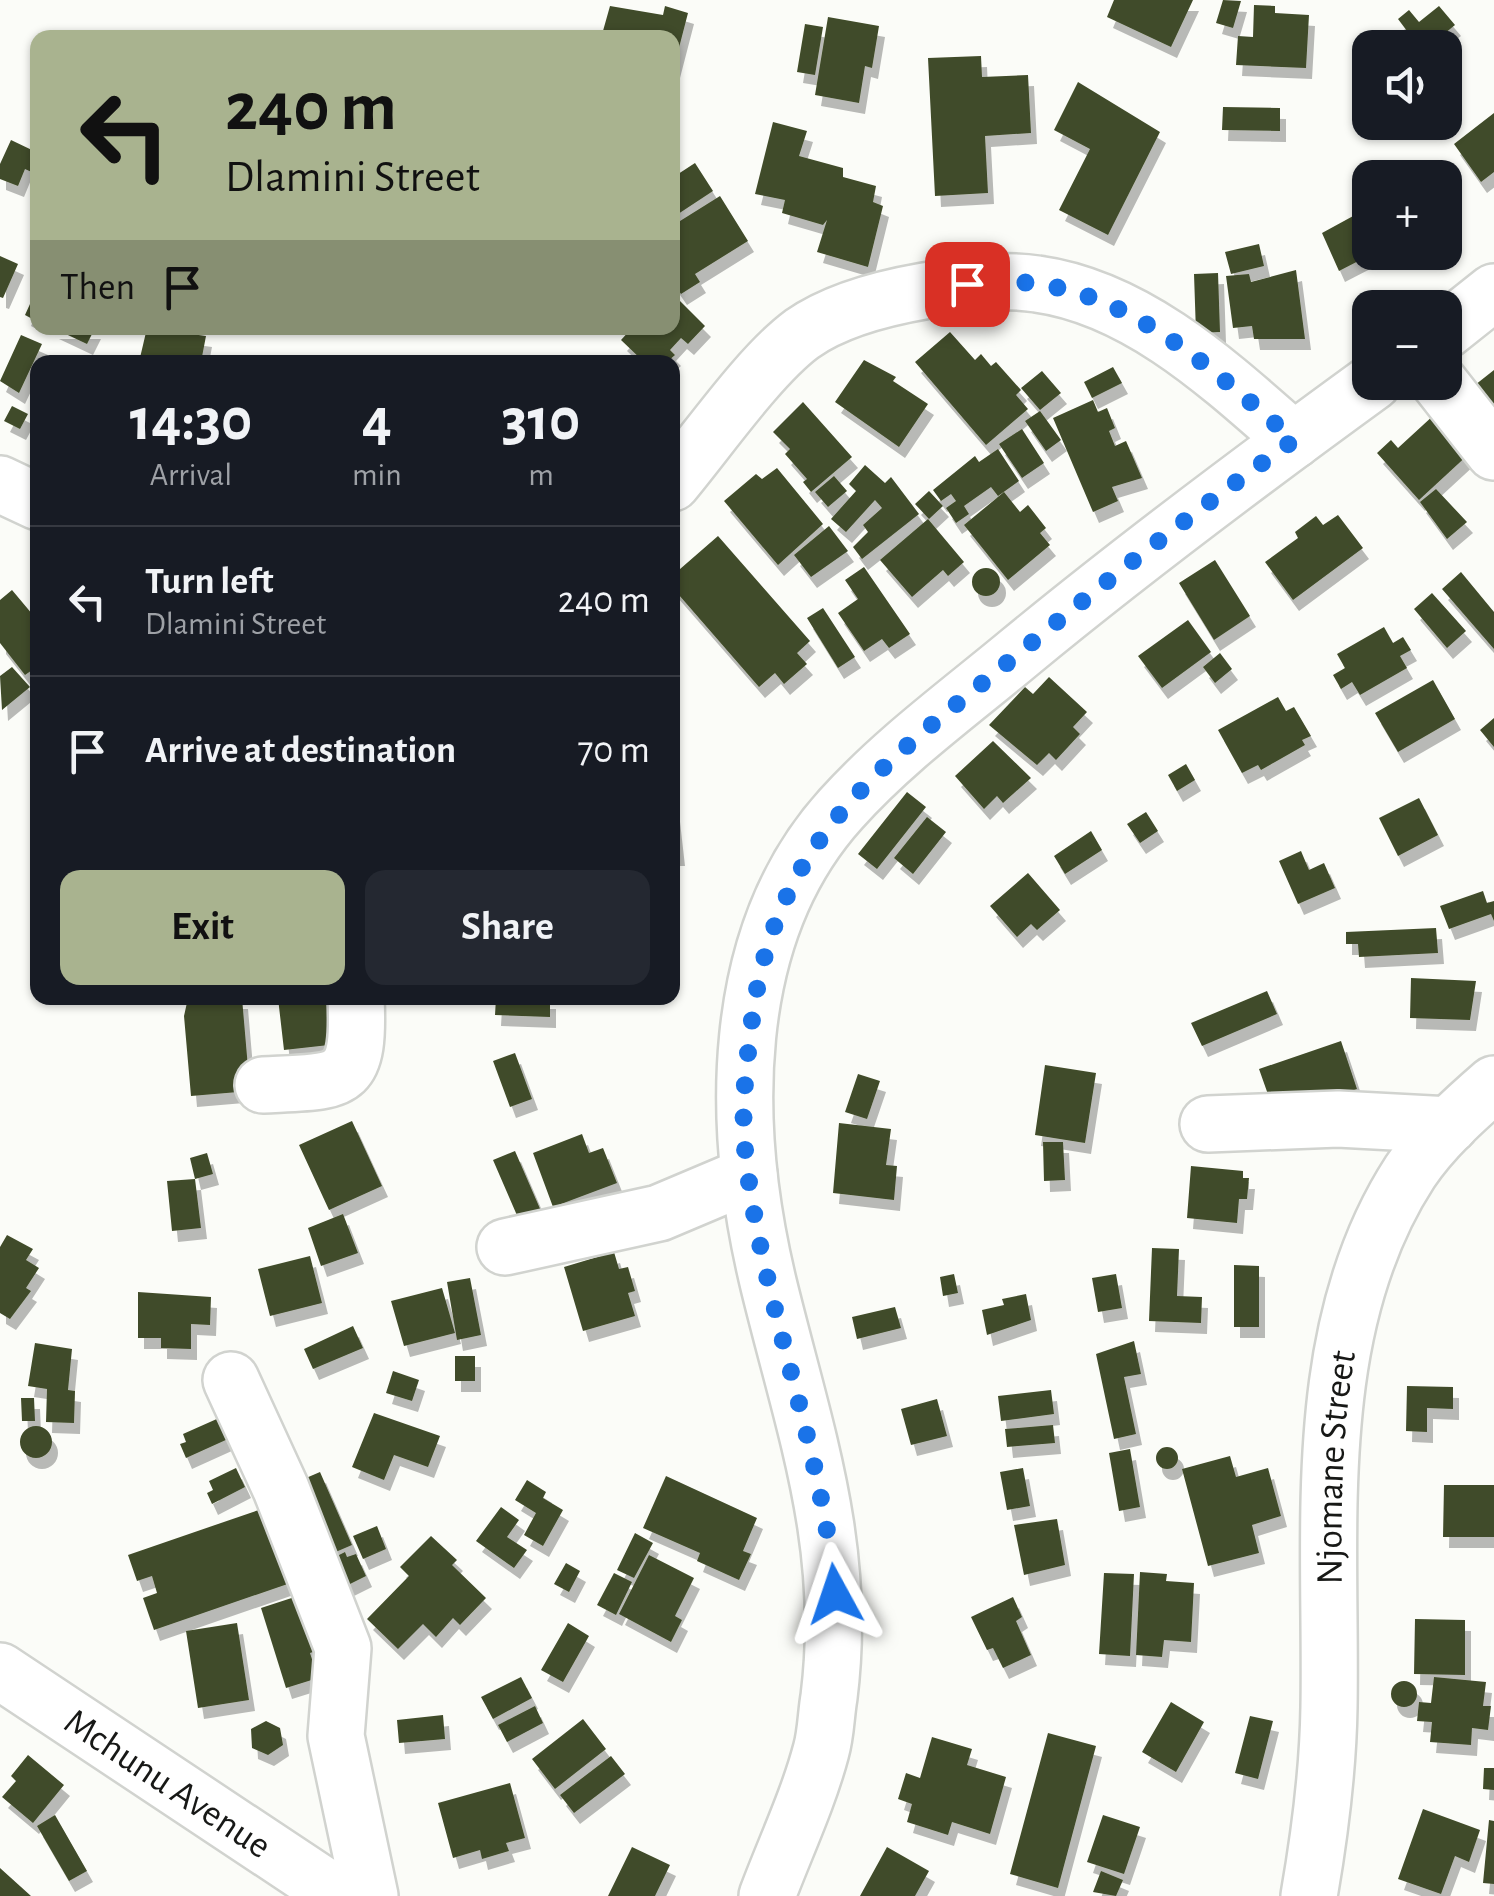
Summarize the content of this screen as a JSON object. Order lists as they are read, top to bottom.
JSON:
{
  "streets": {
    "street": ["Njomane Street", "Mchunu Avenue"]
  },
  "page": {
    "map_buttons": ["+", "−"],
    "turn": ["240 m", "Dlamini Street"],
    "then": "Then",
    "eta": [
      "14:30",
      "Arrival",
      "4",
      "min",
      "310",
      "m"
    ],
    "list": [
      {
        "name": "Turn left",
        "note": "Dlamini Street",
        "value": "240 m"
      },
      {
        "name": "Arrive at destination",
        "value": "70 m"
      }
    ],
    "buttons": ["Exit", "Share"]
  }
}
